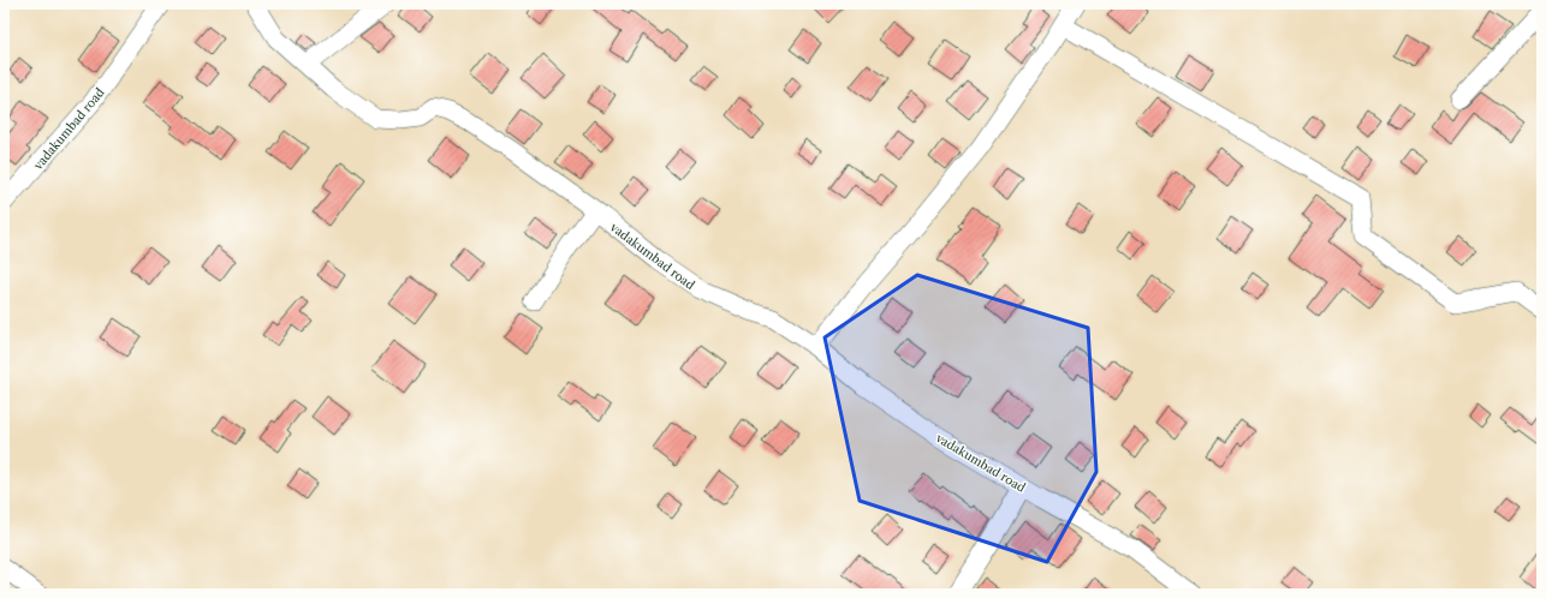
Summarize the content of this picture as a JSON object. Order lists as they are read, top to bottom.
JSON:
{
  "streets": {
    "street": ["vadakumbad road"]
  }
}
